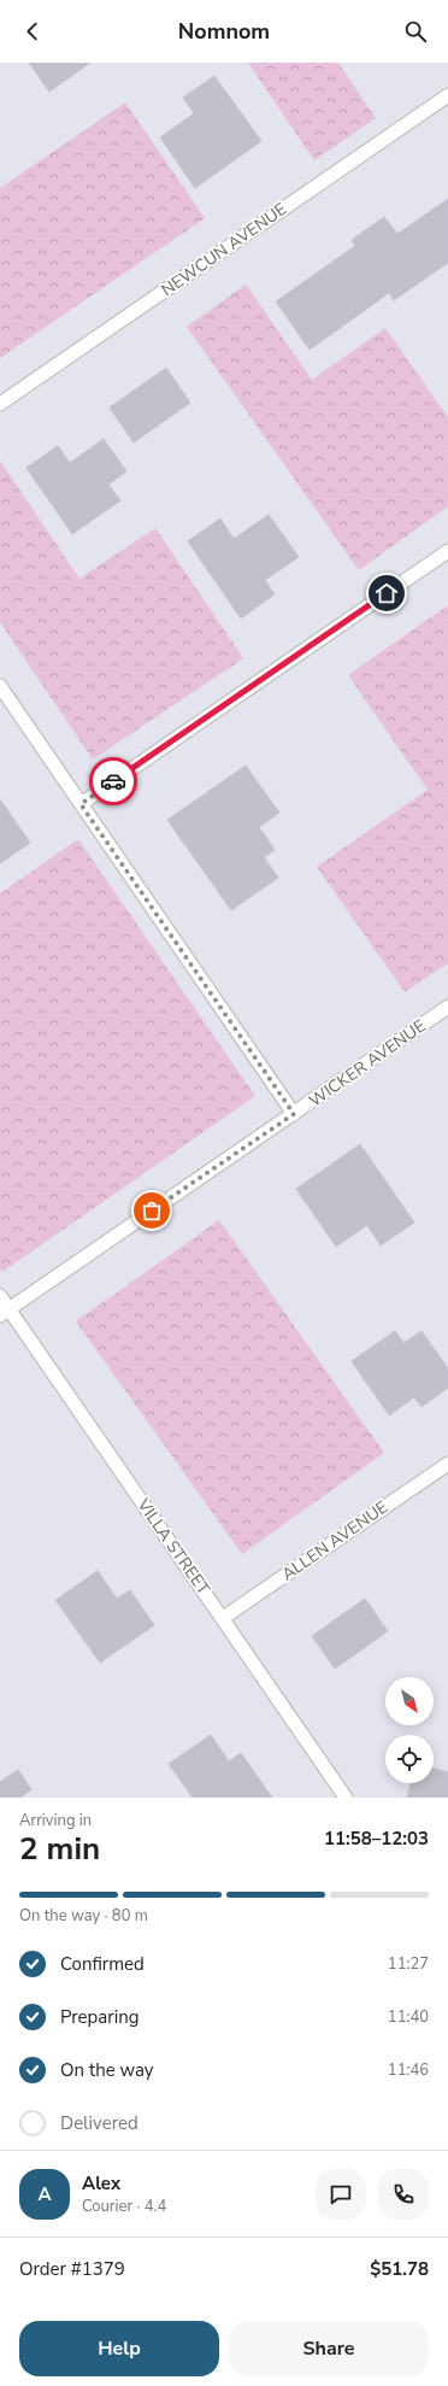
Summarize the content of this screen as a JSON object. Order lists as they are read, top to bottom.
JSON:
{
  "streets": {
    "street": [
      "NEWCUN AVENUE",
      "WICKER AVENUE",
      "ALLEN AVENUE",
      "VILLA STREET"
    ]
  },
  "crossings": [
    ["WICKER AVENUE", "VILLA STREET"],
    ["ALLEN AVENUE", "VILLA STREET"]
  ],
  "north": "bottom right",
  "page": {
    "header": "Nomnom",
    "heading": ["2 min", "Arriving in", "11:58–12:03"],
    "panel": [
      "Alex",
      "Courier · 4.4",
      "Order #1379",
      "$51.78"
    ],
    "bar": "On the way · 80 m",
    "list": [
      ["Confirmed", "11:27"],
      ["Preparing", "11:40"],
      ["On the way", "11:46"],
      "Delivered"
    ],
    "round": "A",
    "buttons": ["Help", "Share"]
  }
}
